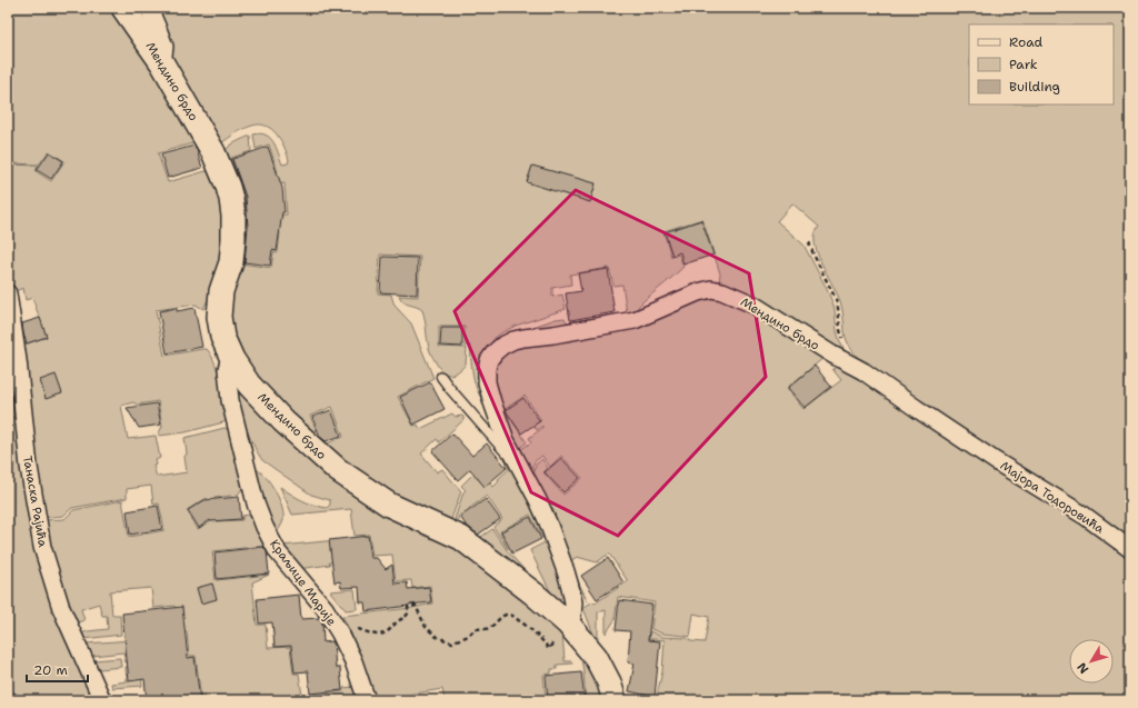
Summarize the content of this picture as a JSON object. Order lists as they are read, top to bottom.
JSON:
{
  "streets": {
    "street": [
      "Мендино брдо",
      "Мајора Тодоровића",
      "Танаска Рајића",
      "Краљице Марије"
    ]
  },
  "crossings": [
    ["Мендино брдо", "Мајора Тодоровића"],
    ["Мендино брдо", "Краљице Марије"]
  ],
  "legend": ["Road", "Park", "Building"],
  "scale_bar": "20 m",
  "north": "bottom left"
}
